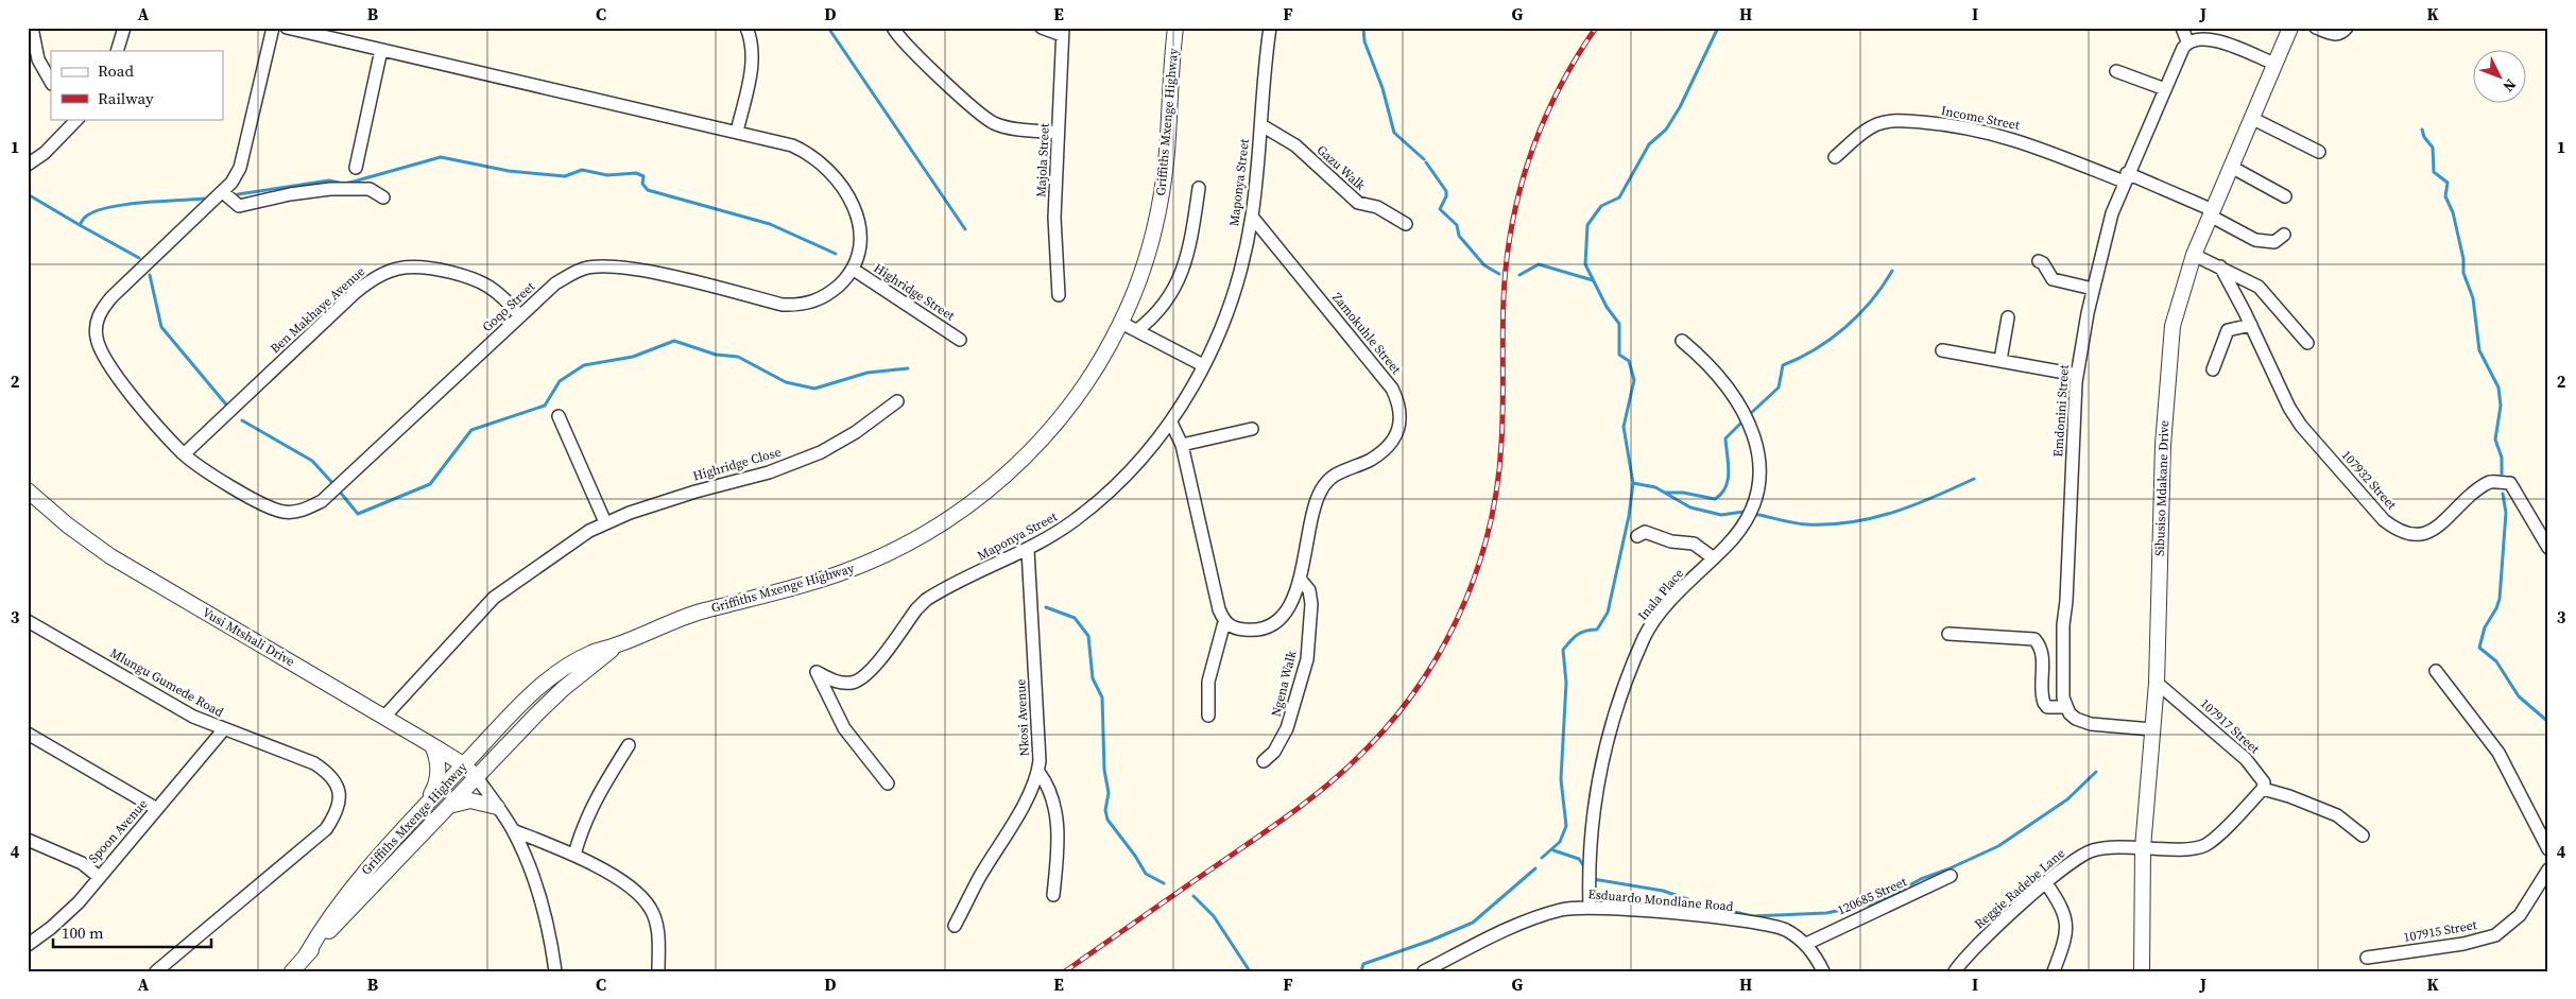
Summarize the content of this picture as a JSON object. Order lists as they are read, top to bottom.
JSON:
{
  "streets": {
    "street": [
      "Income Street",
      "Griffiths Mxenge Highway",
      "Majola Street",
      "Gazu Walk",
      "Maponya Street",
      "Highridge Street",
      "Goqo Street",
      "Ben Makhaye Avenue",
      "Zamokuhle Street",
      "Emdonini Street",
      "Highridge Close",
      "107932 Street",
      "Sibusiso Mdakane Drive",
      "Inala Place",
      "Vusi Mtshali Drive",
      "Mlungu Gumede Road",
      "Ngena Walk",
      "Nkosi Avenue",
      "107917 Street",
      "Spoon Avenue",
      "Reggie Radebe Lane",
      "120685 Street",
      "Esduardo Mondlane Road",
      "107915 Street"
    ]
  },
  "crossings": [
    ["Income Street", "Emdonini Street"],
    ["Income Street", "Sibusiso Mdakane Drive"],
    ["Griffiths Mxenge Highway", "Vusi Mtshali Drive"],
    ["Gazu Walk", "Maponya Street"],
    ["Maponya Street", "Zamokuhle Street"],
    ["Maponya Street", "Nkosi Avenue"],
    ["Highridge Street", "Goqo Street"],
    ["Goqo Street", "Ben Makhaye Avenue"],
    ["Zamokuhle Street", "Ngena Walk"],
    ["Highridge Close", "Vusi Mtshali Drive"],
    ["Sibusiso Mdakane Drive", "107917 Street"],
    ["Sibusiso Mdakane Drive", "Reggie Radebe Lane"],
    ["Inala Place", "Esduardo Mondlane Road"],
    ["Mlungu Gumede Road", "Spoon Avenue"],
    ["107917 Street", "Reggie Radebe Lane"],
    ["120685 Street", "Esduardo Mondlane Road"]
  ],
  "legend": ["Road", "Railway"],
  "scale_bar": "100 m",
  "north": "bottom right",
  "grid": {
    "columns": [
      "A",
      "B",
      "C",
      "D",
      "E",
      "F",
      "G",
      "H",
      "I",
      "J",
      "K"
    ],
    "rows": [
      "1",
      "2",
      "3",
      "4"
    ]
  }
}
